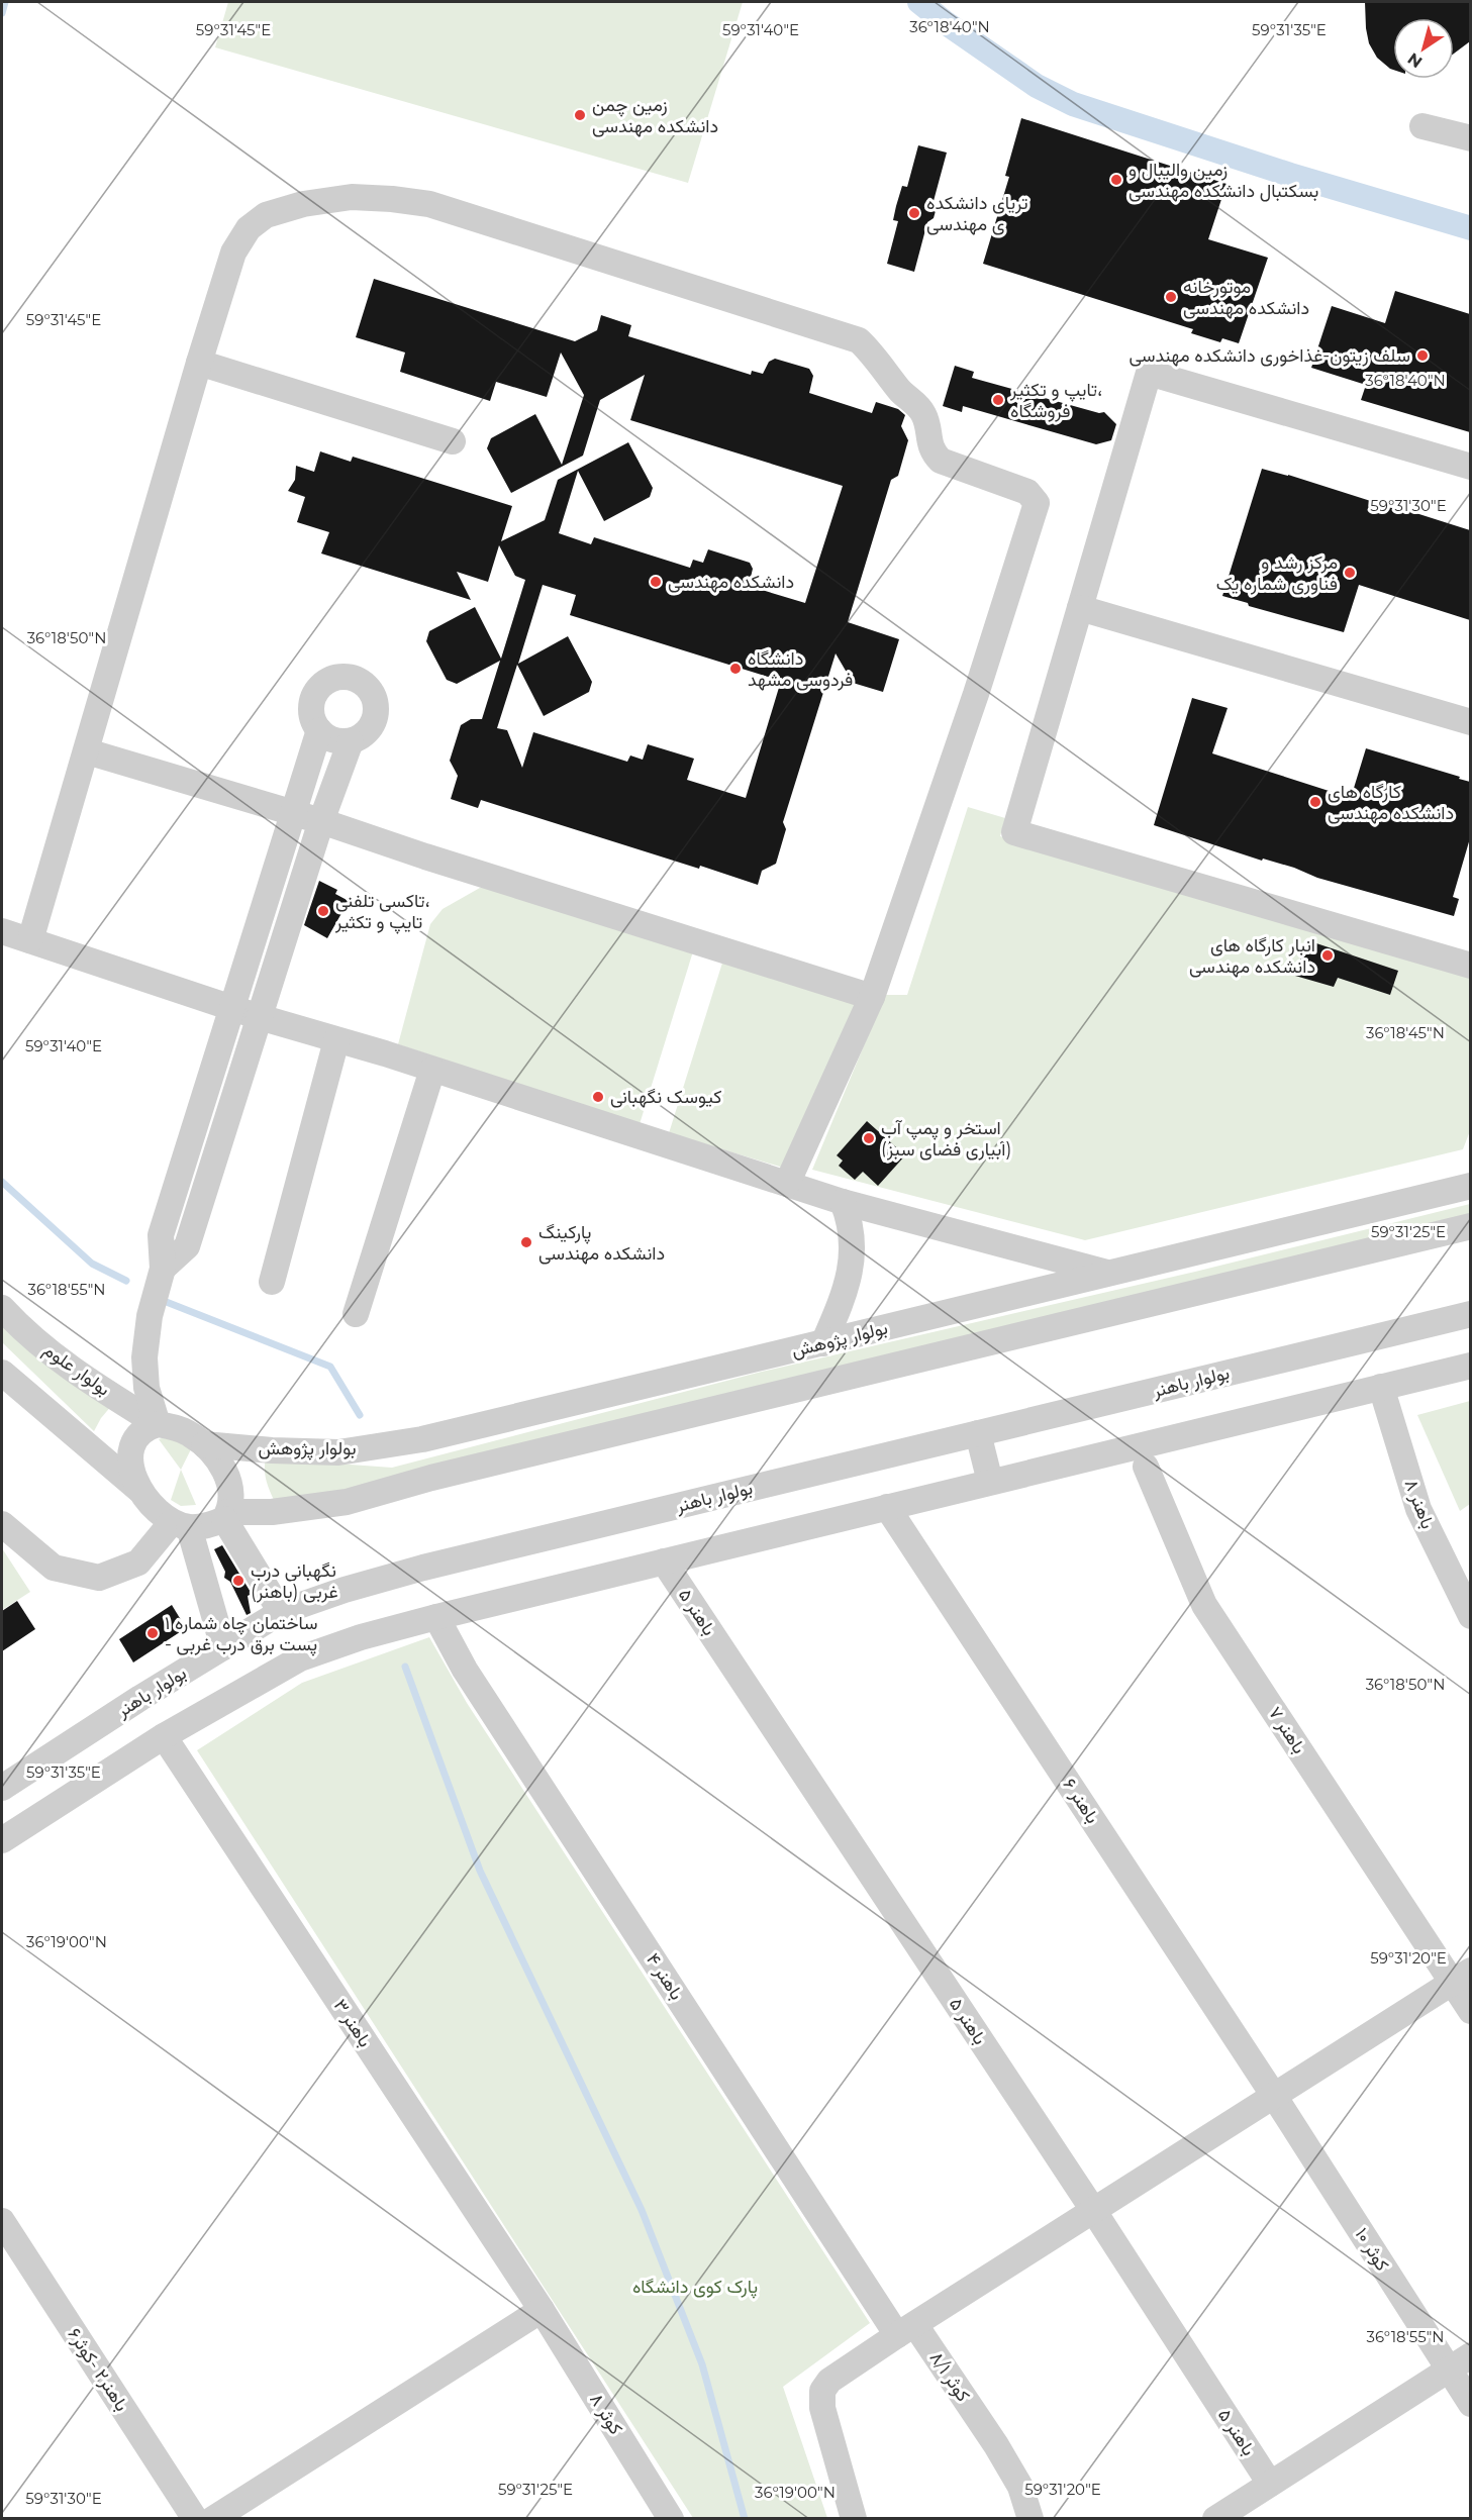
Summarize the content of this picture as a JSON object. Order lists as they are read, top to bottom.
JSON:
{
  "streets": {
    "street": [
      "بولوار پژوهش",
      "بولوار علوم",
      "بولوار باهنر",
      "باهنر ۸",
      "باهنر ۵",
      "باهنر ۷",
      "باهنر ۶",
      "باهنر ۴",
      "باهنر ۳",
      "کوثر ۱۰",
      "باهنر۲ -کوثر۶",
      "کوثر ۸/۱",
      "کوثر ۸"
    ]
  },
  "crossings": [
    ["بولوار پژوهش", "بولوار علوم"],
    ["باهنر ۶", "کوثر ۱۰"],
    ["باهنر ۴", "کوثر ۸/۱"],
    ["باهنر ۳", "کوثر ۸"]
  ],
  "parks": ["پارک کوی دانشگاه"],
  "places": [
    "زمین چمن دانشکده مهندسی",
    "زمین والیبال و بسکتبال دانشکده مهندسی",
    "تریای دانشکده ی مهندسی",
    "موتورخانه دانشکده مهندسی",
    "سلف زیتون-غذاخوری دانشکده مهندسی",
    "تایپ و تکثیر، فروشگاه",
    "مرکز رشد و فناوری شماره یک",
    "دانشکده مهندسی",
    "دانشگاه فردوسی مشهد",
    "کارگاه های دانشکده مهندسی",
    "تاکسی تلفنی، تایپ و تکثیر",
    "انبار کارگاه های دانشکده مهندسی",
    "کیوسک نگهبانی",
    "استخر و پمپ آب (آبیاری فضای سبز)",
    "پارکینگ دانشکده مهندسی",
    "نگهبانی درب غربی (باهنر)",
    "ساختمان چاه شماره ۱ - پست برق درب غربی"
  ],
  "north": "bottom left",
  "coordinates": [
    "36°18'40\"N",
    "59°31'45\"E",
    "59°31'40\"E",
    "59°31'35\"E",
    "59°31'30\"E",
    "36°18'50\"N",
    "36°18'45\"N",
    "59°31'25\"E",
    "36°18'55\"N",
    "36°19'00\"N",
    "59°31'20\"E"
  ]
}
